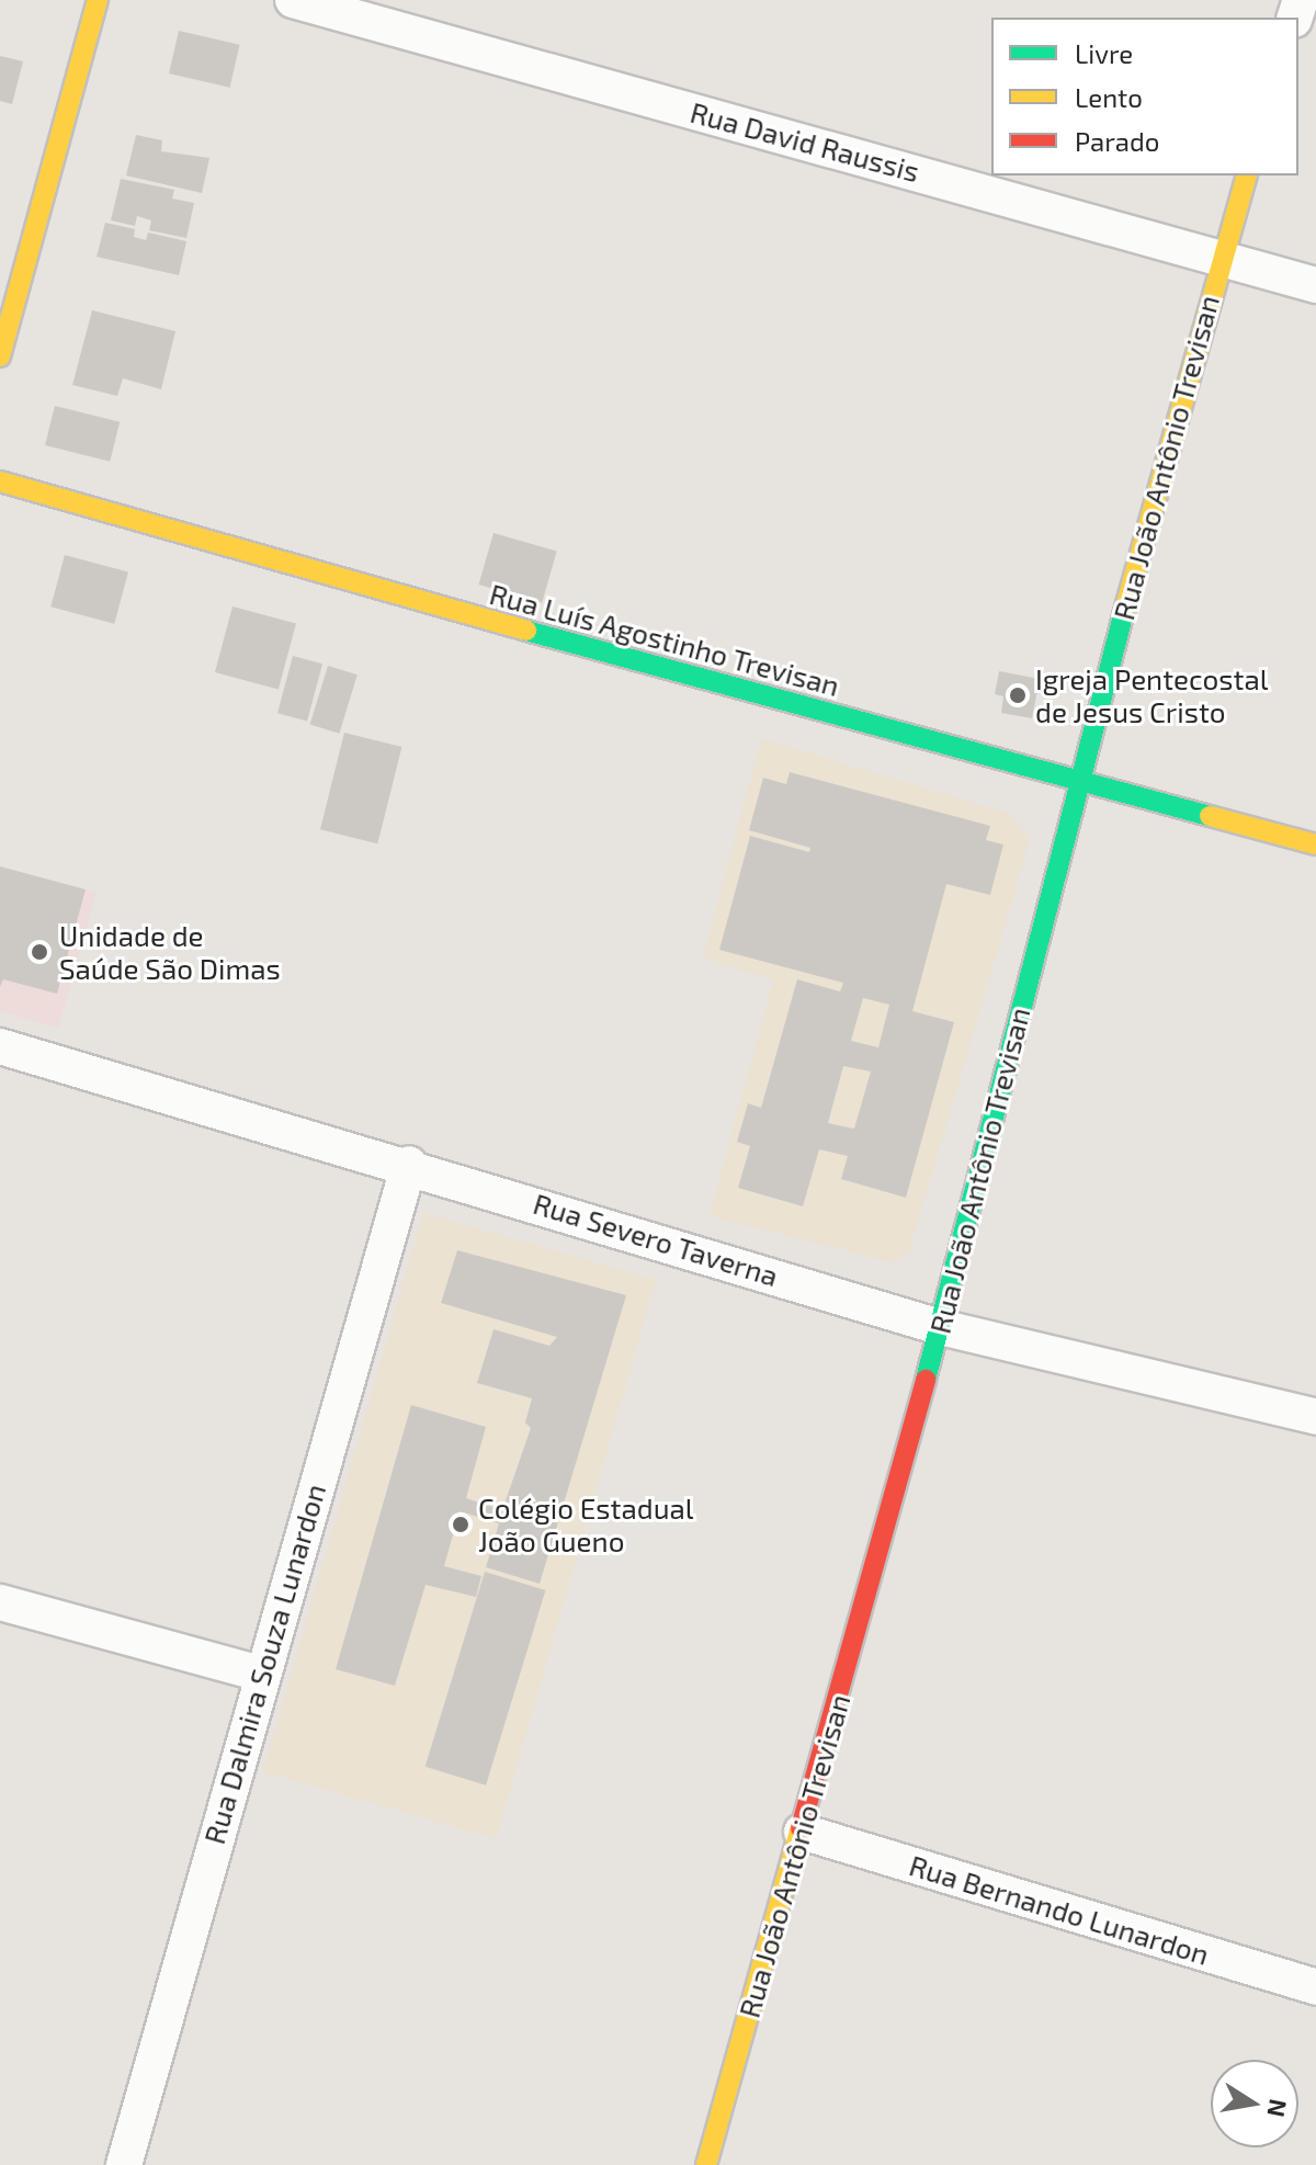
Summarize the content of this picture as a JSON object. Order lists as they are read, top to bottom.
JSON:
{
  "streets": {
    "street": [
      "Rua David Raussis",
      "Rua João Antônio Trevisan",
      "Rua Luís Agostinho Trevisan",
      "Rua Severo Taverna",
      "Rua Dalmira Souza Lunardon",
      "Rua Bernando Lunardon"
    ]
  },
  "crossings": [
    ["Rua David Raussis", "Rua João Antônio Trevisan"],
    ["Rua João Antônio Trevisan", "Rua Luís Agostinho Trevisan"],
    ["Rua João Antônio Trevisan", "Rua Severo Taverna"],
    ["Rua João Antônio Trevisan", "Rua Bernando Lunardon"],
    ["Rua Severo Taverna", "Rua Dalmira Souza Lunardon"]
  ],
  "places": ["Igreja Pentecostal de Jesus Cristo", "Unidade de Saúde São Dimas", "Colégio Estadual João Gueno"],
  "legend": ["Livre", "Lento", "Parado"],
  "north": "right"
}
